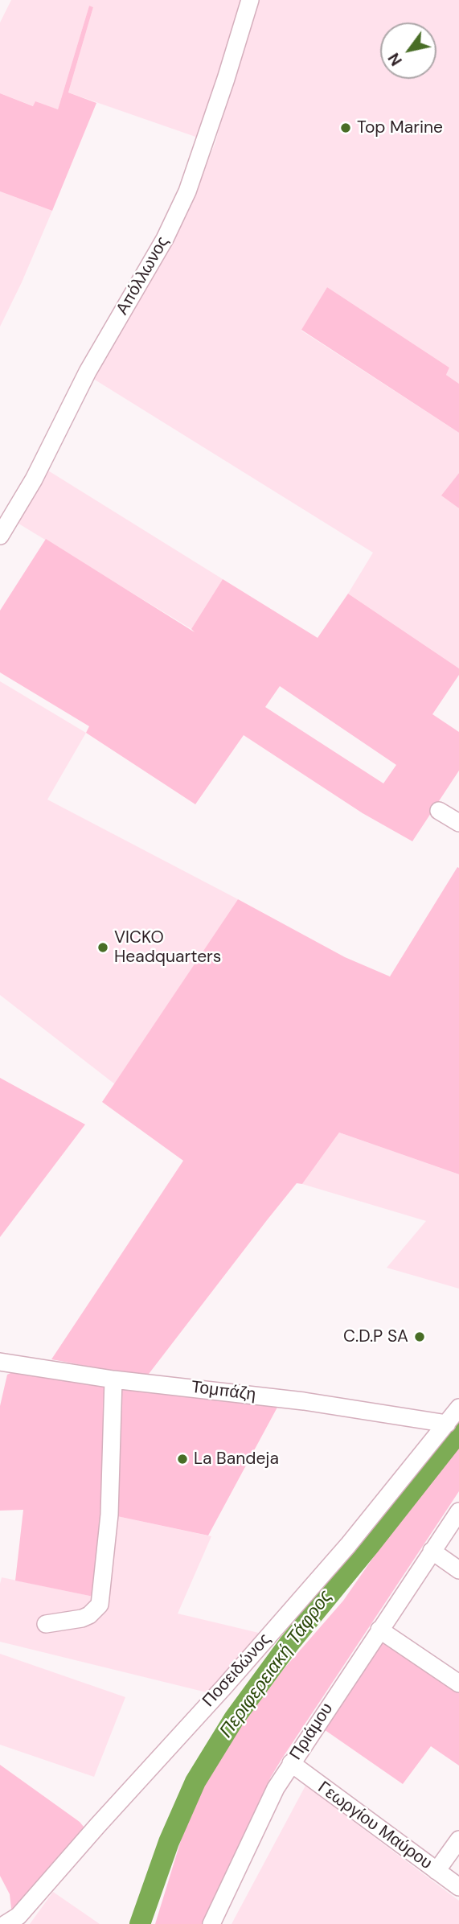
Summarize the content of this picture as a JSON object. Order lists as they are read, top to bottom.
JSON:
{
  "streets": {
    "street": [
      "Απόλλωνος",
      "Τομπάζη",
      "Ποσειδώνος",
      "Πριάμου",
      "Γεωργίου Μαύρου"
    ]
  },
  "crossings": [
    ["Τομπάζη", "Ποσειδώνος"],
    ["Πριάμου", "Γεωργίου Μαύρου"]
  ],
  "water": ["Περιφερειακή Τάφρος"],
  "places": [
    "Top Marine",
    "VICKO Headquarters",
    "C.D.P SA",
    "La Bandeja"
  ],
  "north": "bottom left"
}
